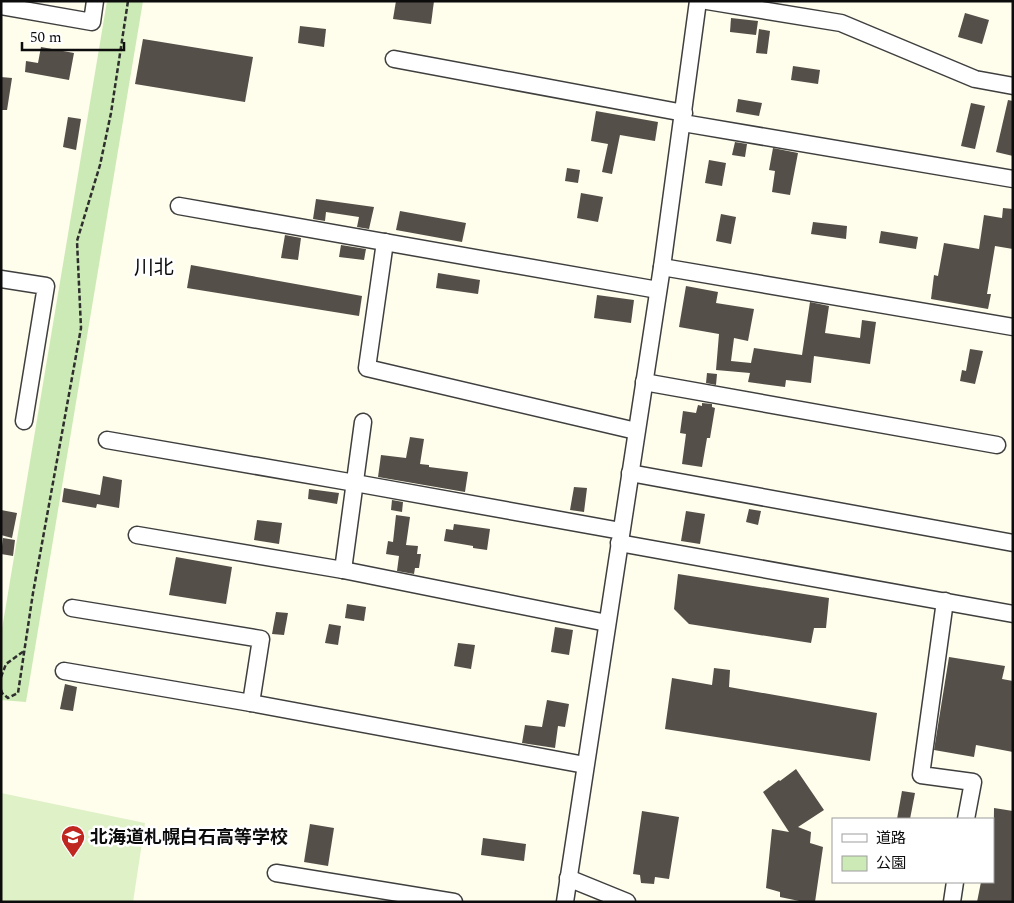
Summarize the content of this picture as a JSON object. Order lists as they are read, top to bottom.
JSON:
{
  "districts": ["川北"],
  "places": {
    "school or university": ["北海道札幌白石高等学校"]
  },
  "legend": ["道路", "公園"],
  "scale_bar": "50 m"
}
